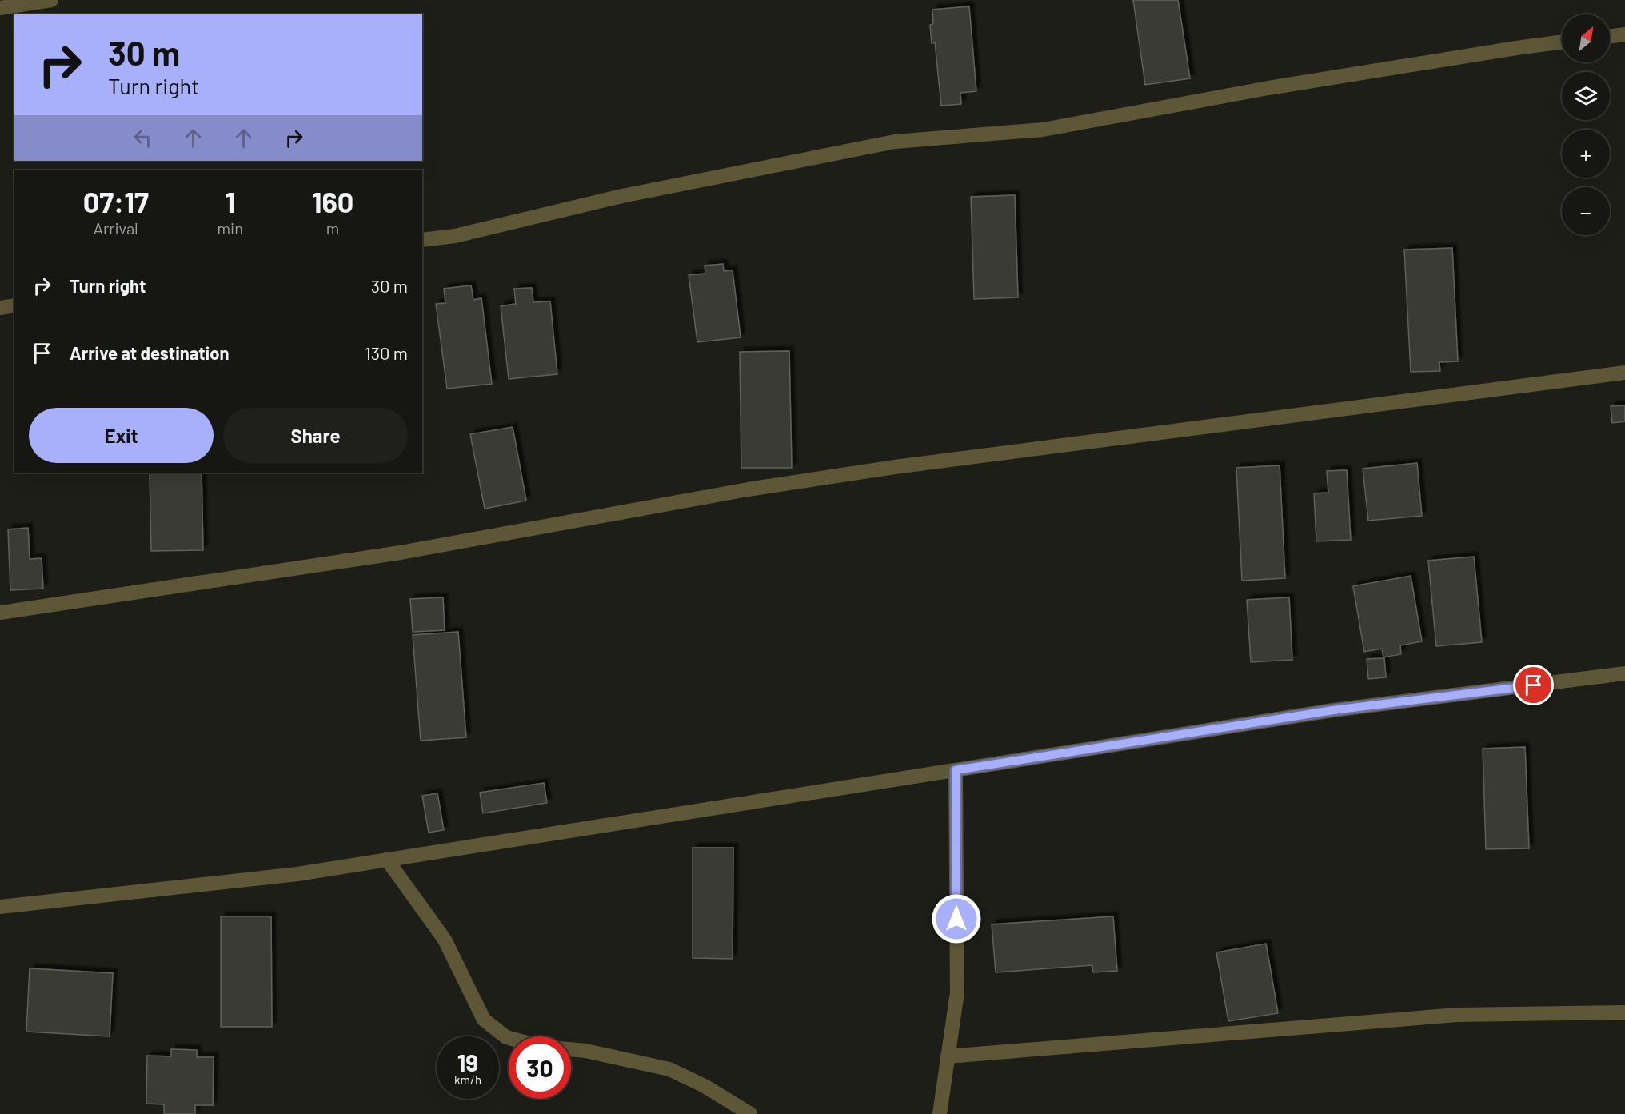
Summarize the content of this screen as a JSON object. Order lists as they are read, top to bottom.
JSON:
{
  "north": "top right",
  "page": {
    "map_buttons": ["+", "−"],
    "turn": ["30 m", "Turn right"],
    "eta": [
      "07:17",
      "Arrival",
      "1",
      "min",
      "160",
      "m"
    ],
    "list": [
      {
        "name": "Turn right",
        "value": "30 m"
      },
      {
        "name": "Arrive at destination",
        "value": "130 m"
      }
    ],
    "buttons": ["Exit", "Share"],
    "speed": "19 km/h",
    "limit": "30"
  }
}
